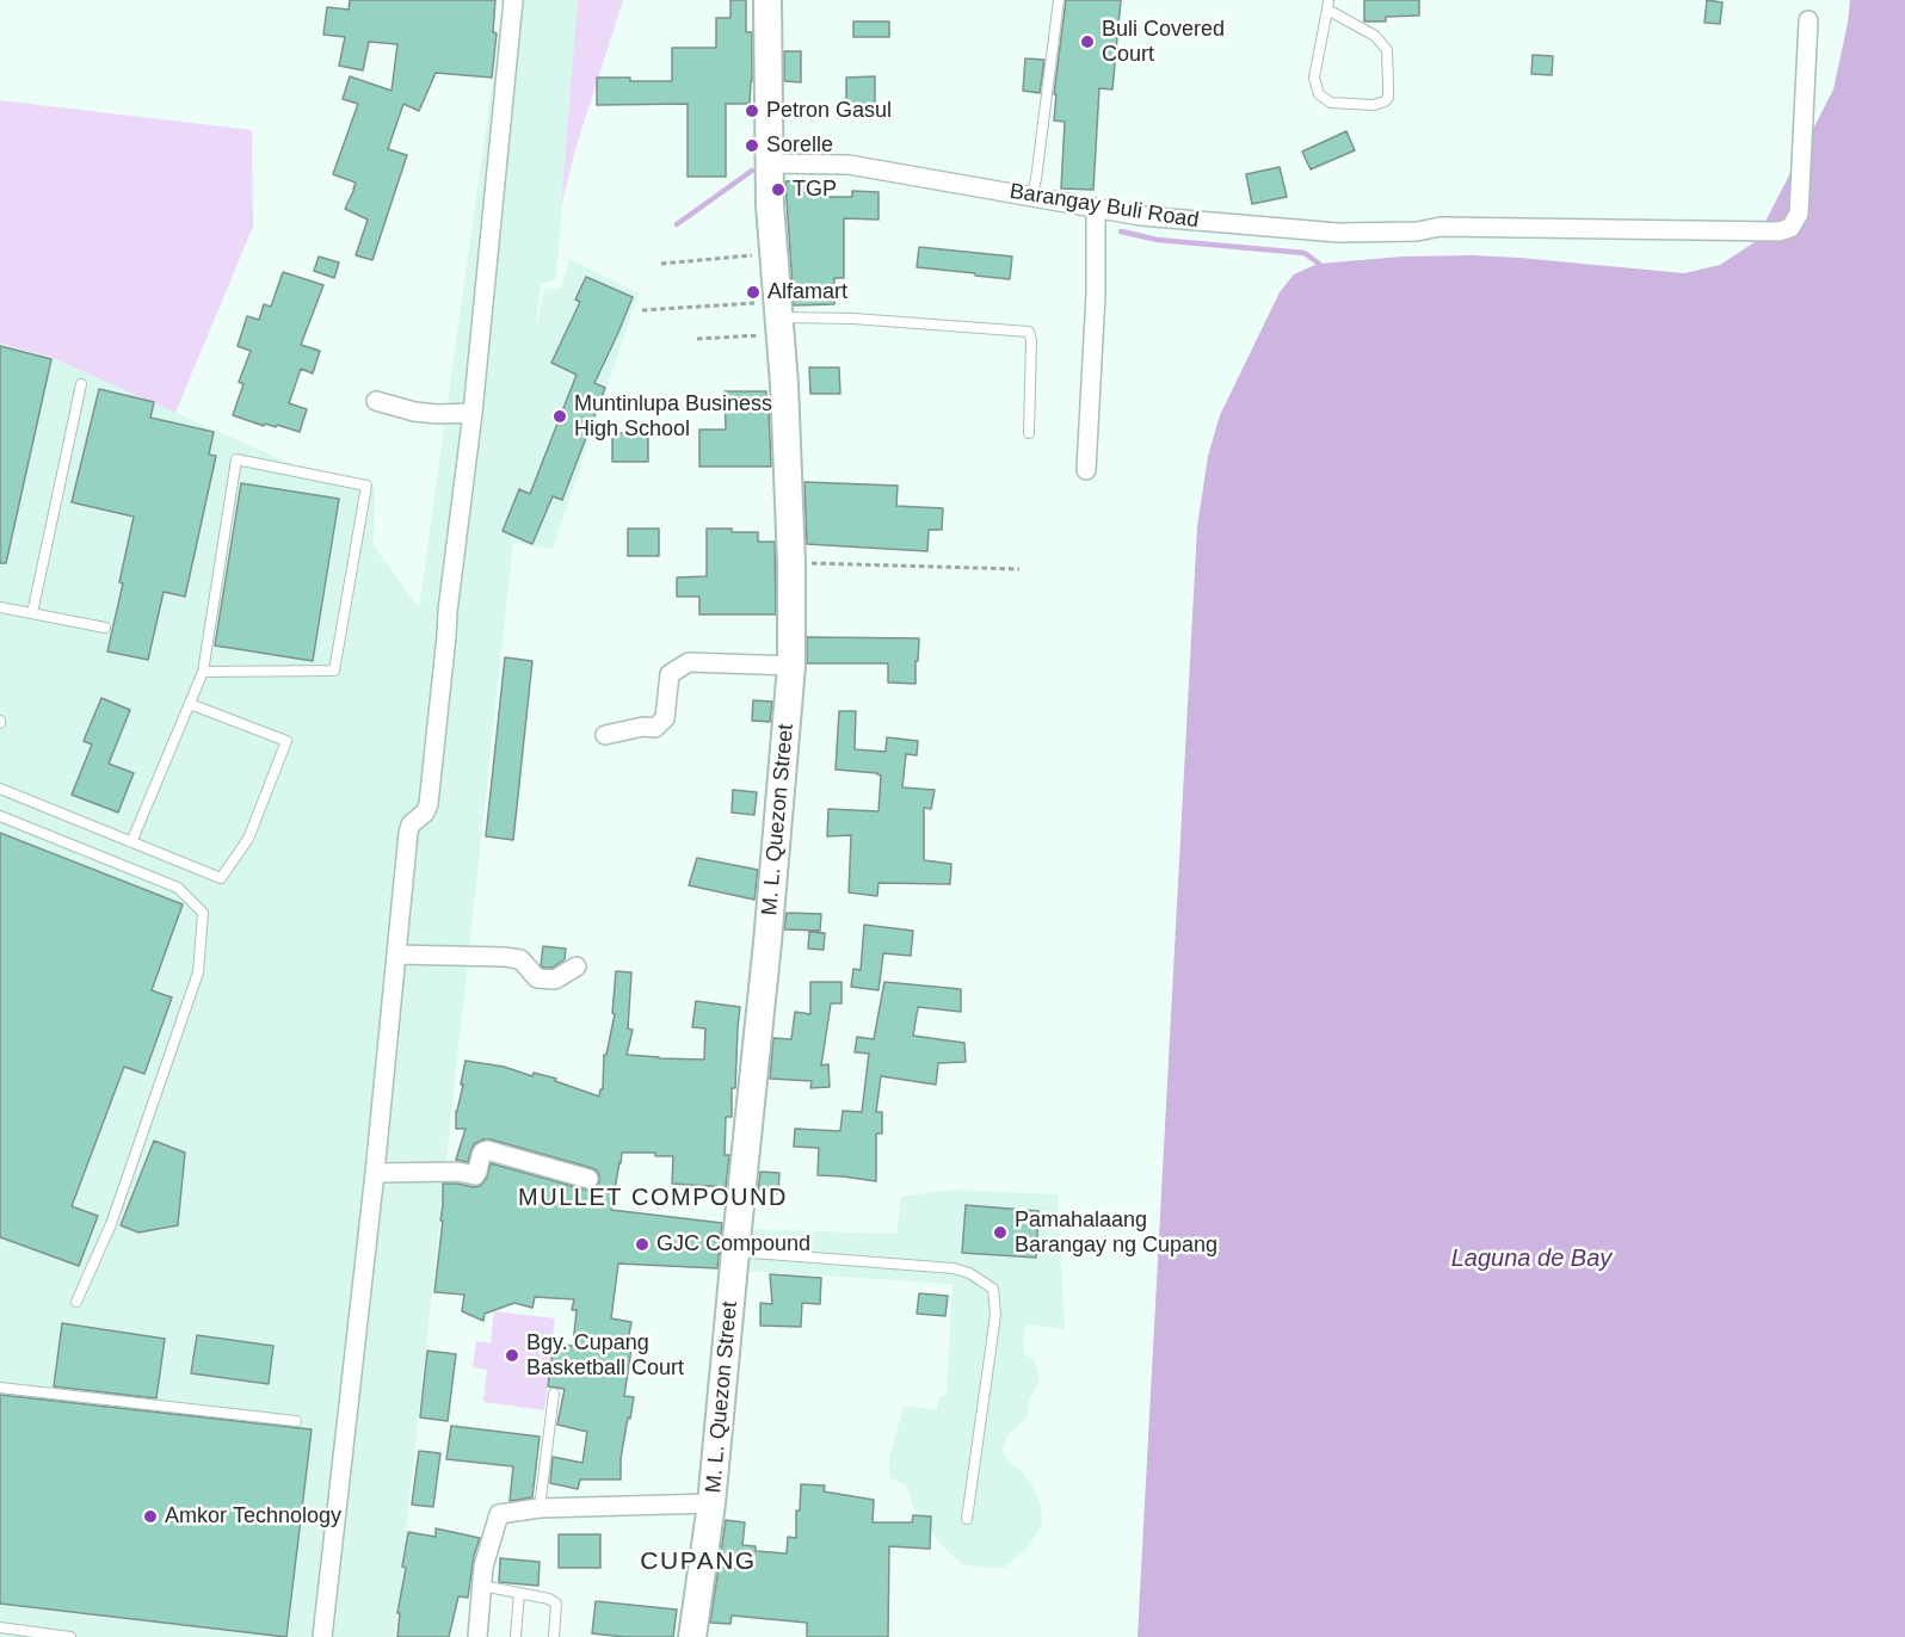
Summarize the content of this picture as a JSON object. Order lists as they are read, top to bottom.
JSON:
{
  "streets": {
    "main road": ["M. L. Quezon Street"],
    "street": ["Barangay Buli Road"]
  },
  "crossings": [
    ["Barangay Buli Road", "M. L. Quezon Street"]
  ],
  "districts": ["MULLET COMPOUND", "CUPANG"],
  "water": ["Laguna de Bay"],
  "places": [
    "Buli Covered Court",
    "Petron Gasul",
    "Sorelle",
    "TGP",
    "Alfamart",
    "Muntinlupa Business High School",
    "Pamahalaang Barangay ng Cupang",
    "GJC Compound",
    "Bgy. Cupang Basketball Court",
    "Amkor Technology"
  ]
}
